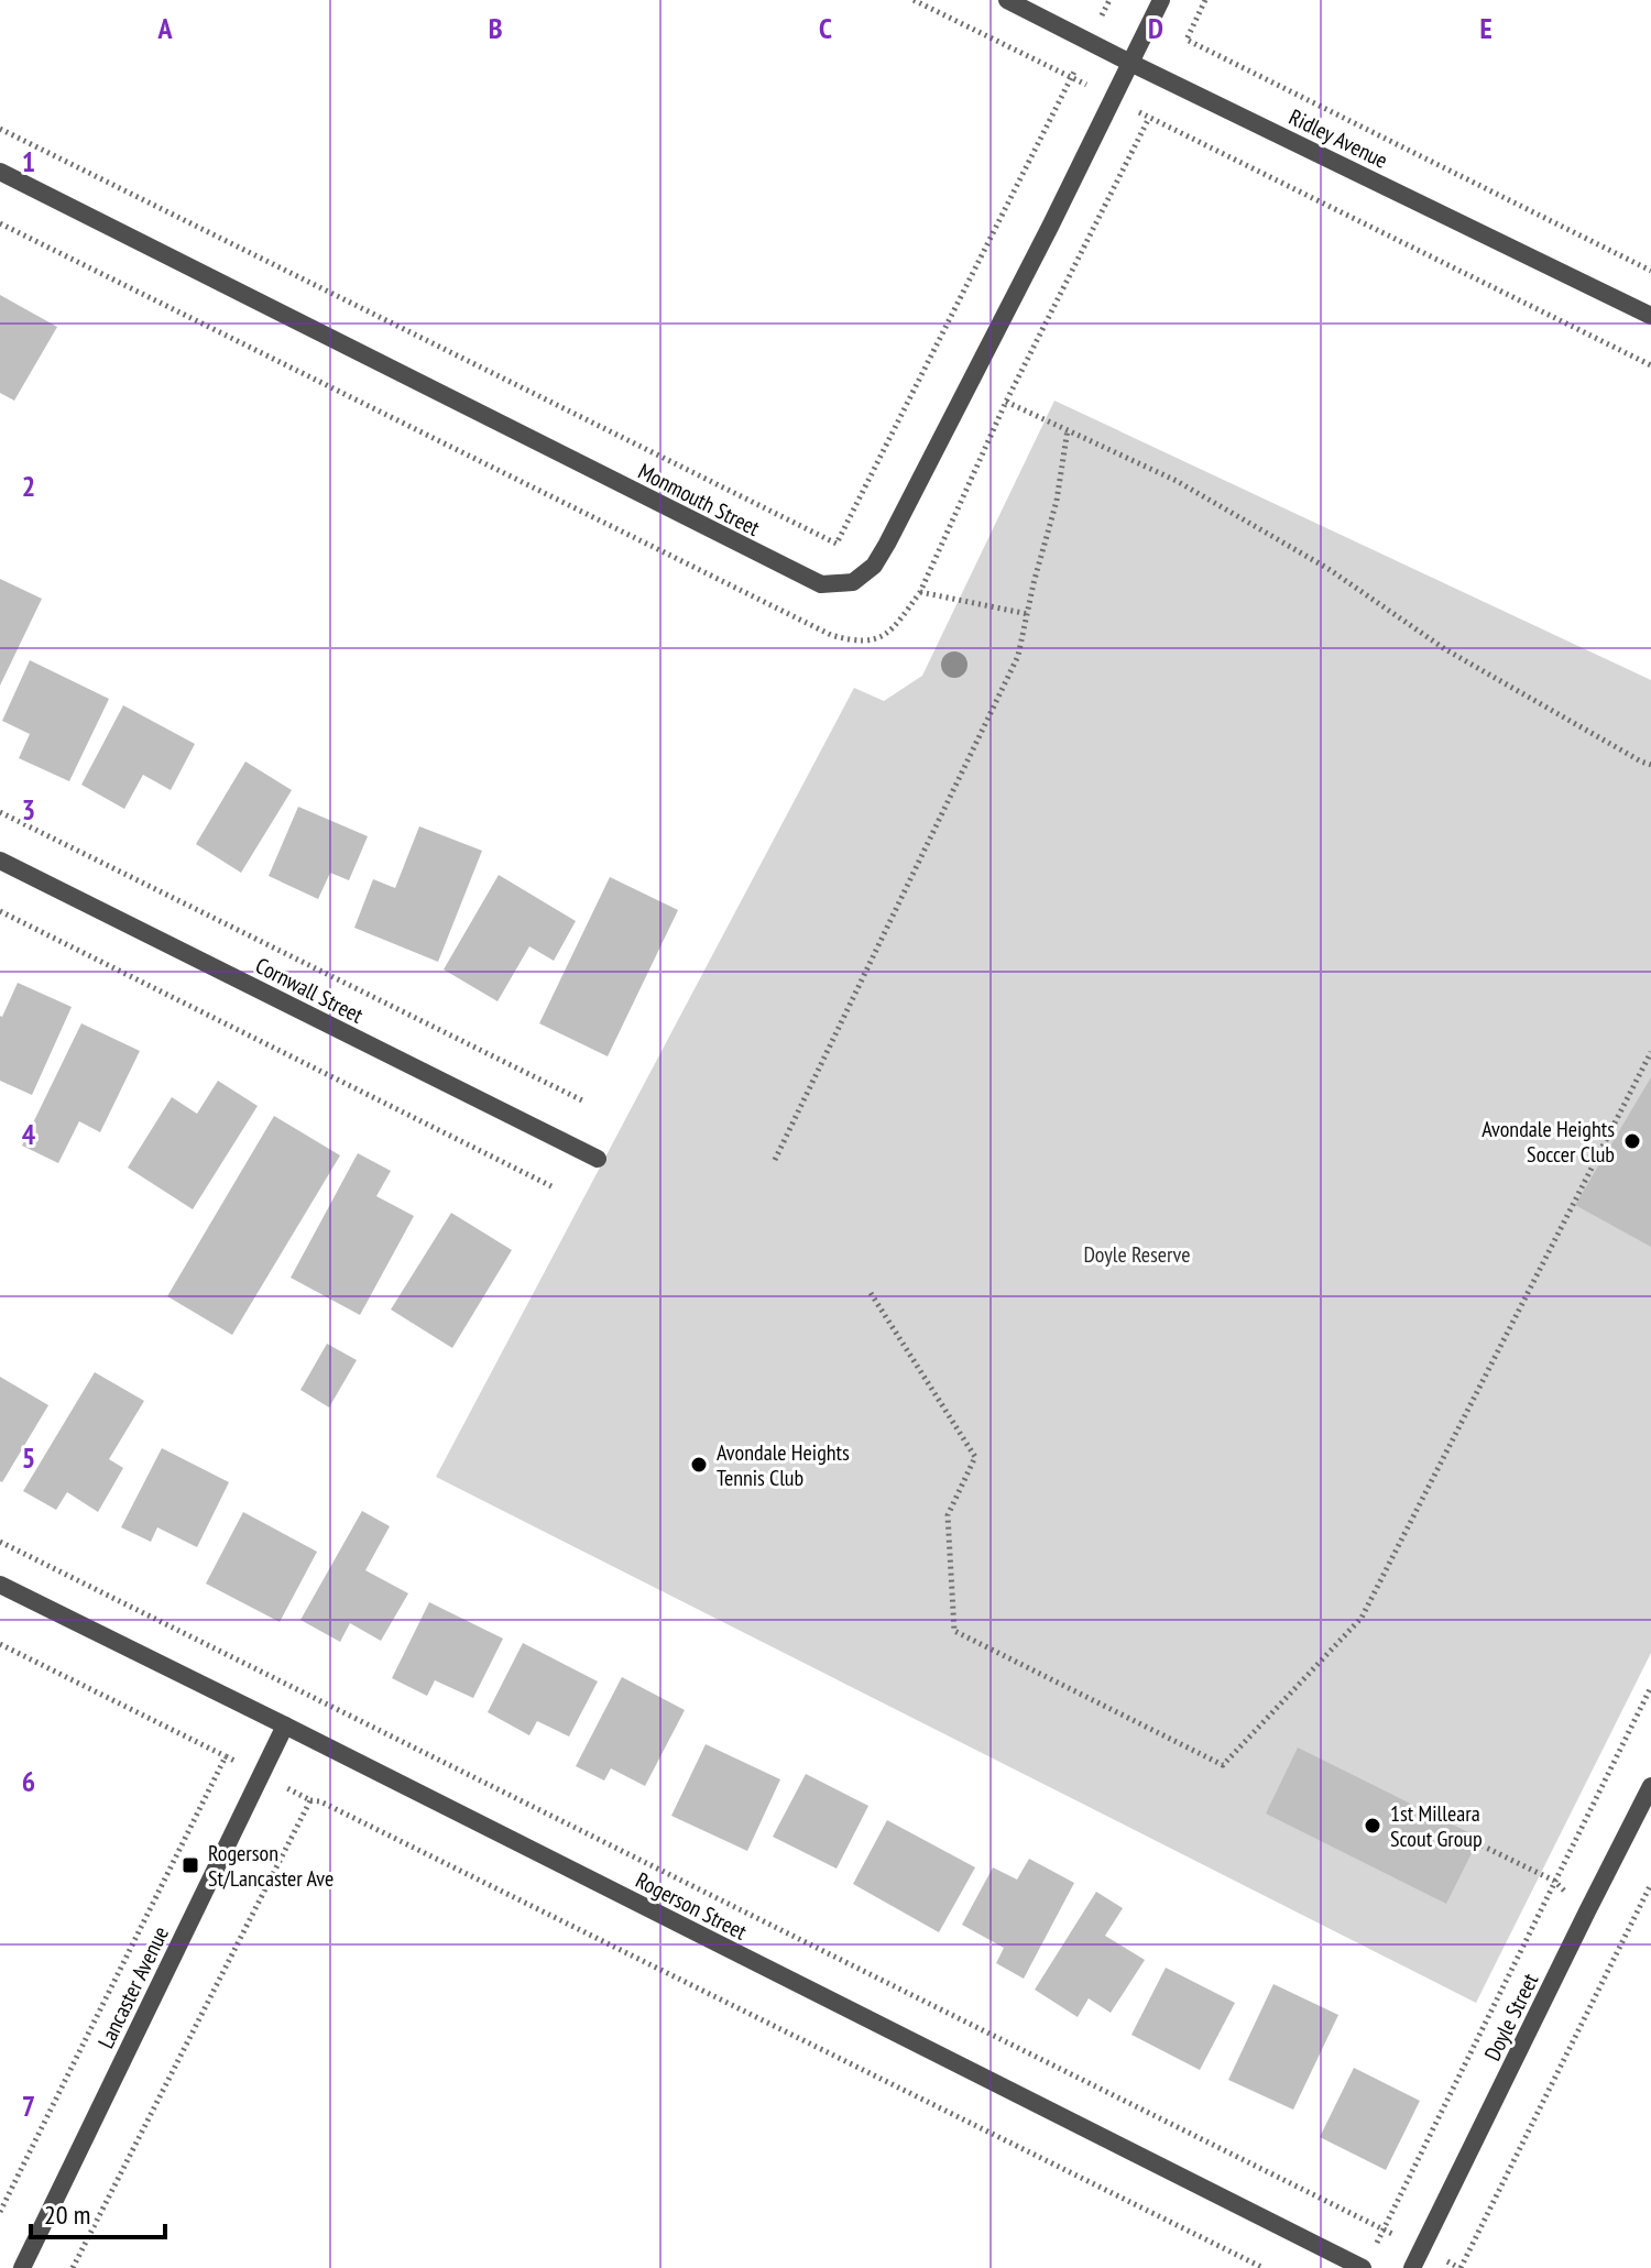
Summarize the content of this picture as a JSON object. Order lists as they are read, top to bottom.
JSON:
{
  "streets": {
    "street": [
      "Ridley Avenue",
      "Monmouth Street",
      "Cornwall Street",
      "Rogerson Street",
      "Lancaster Avenue",
      "Doyle Street"
    ]
  },
  "crossings": [
    ["Ridley Avenue", "Monmouth Street"],
    ["Rogerson Street", "Lancaster Avenue"]
  ],
  "parks": ["Doyle Reserve"],
  "places": {
    "other": ["Avondale Heights Soccer Club", "Avondale Heights Tennis Club", "1st Milleara Scout Group"],
    "transit": ["Rogerson St/Lancaster Ave"]
  },
  "scale_bar": "20 m",
  "grid": {
    "columns": [
      "A",
      "B",
      "C",
      "D",
      "E"
    ],
    "rows": [
      "1",
      "2",
      "3",
      "4",
      "5",
      "6",
      "7"
    ]
  }
}
